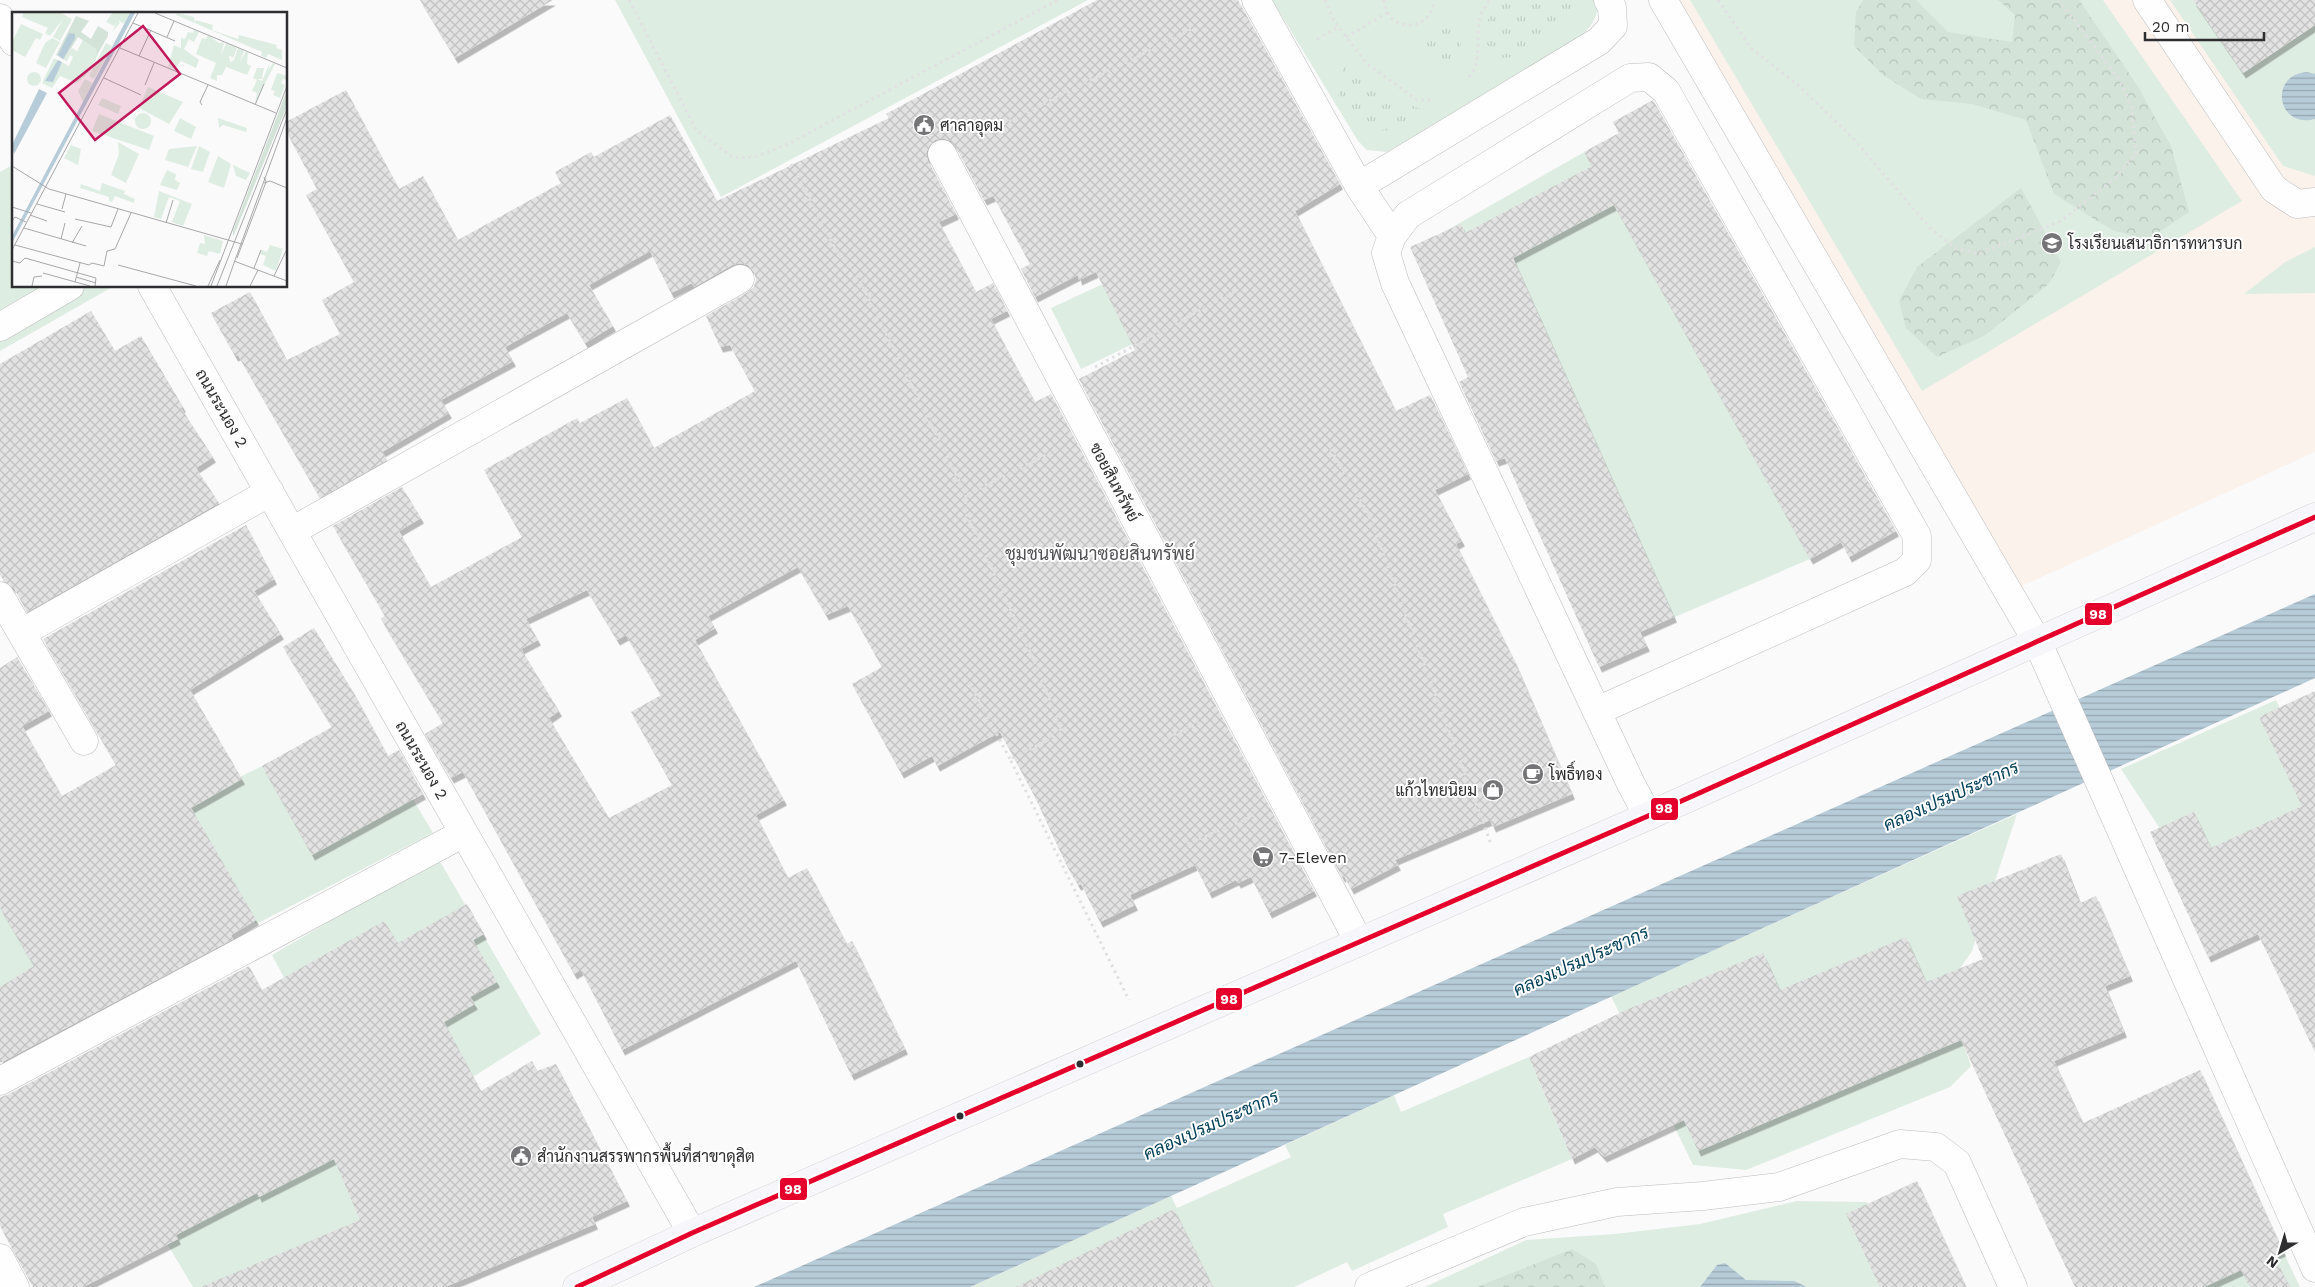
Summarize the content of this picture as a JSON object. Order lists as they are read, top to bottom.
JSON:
{
  "streets": {
    "street": ["ถนนระนอง 2", "ซอยสินทรัพย์"]
  },
  "districts": ["ชุมชนพัฒนาซอยสินทรัพย์"],
  "water": ["คลองเปรมประชากร"],
  "places": {
    "public building": ["ศาลาอุดม", "สำนักงานสรรพากรพื้นที่สาขาดุสิต"],
    "school or university": ["โรงเรียนเสนาธิการทหารบก"],
    "cafe": ["โพธิ์ทอง"],
    "shop": ["แก้วไทยนิยม"],
    "supermarket": ["7-Eleven"]
  },
  "lines": ["transit line 98"],
  "scale_bar": "20 m",
  "north": "bottom left"
}
